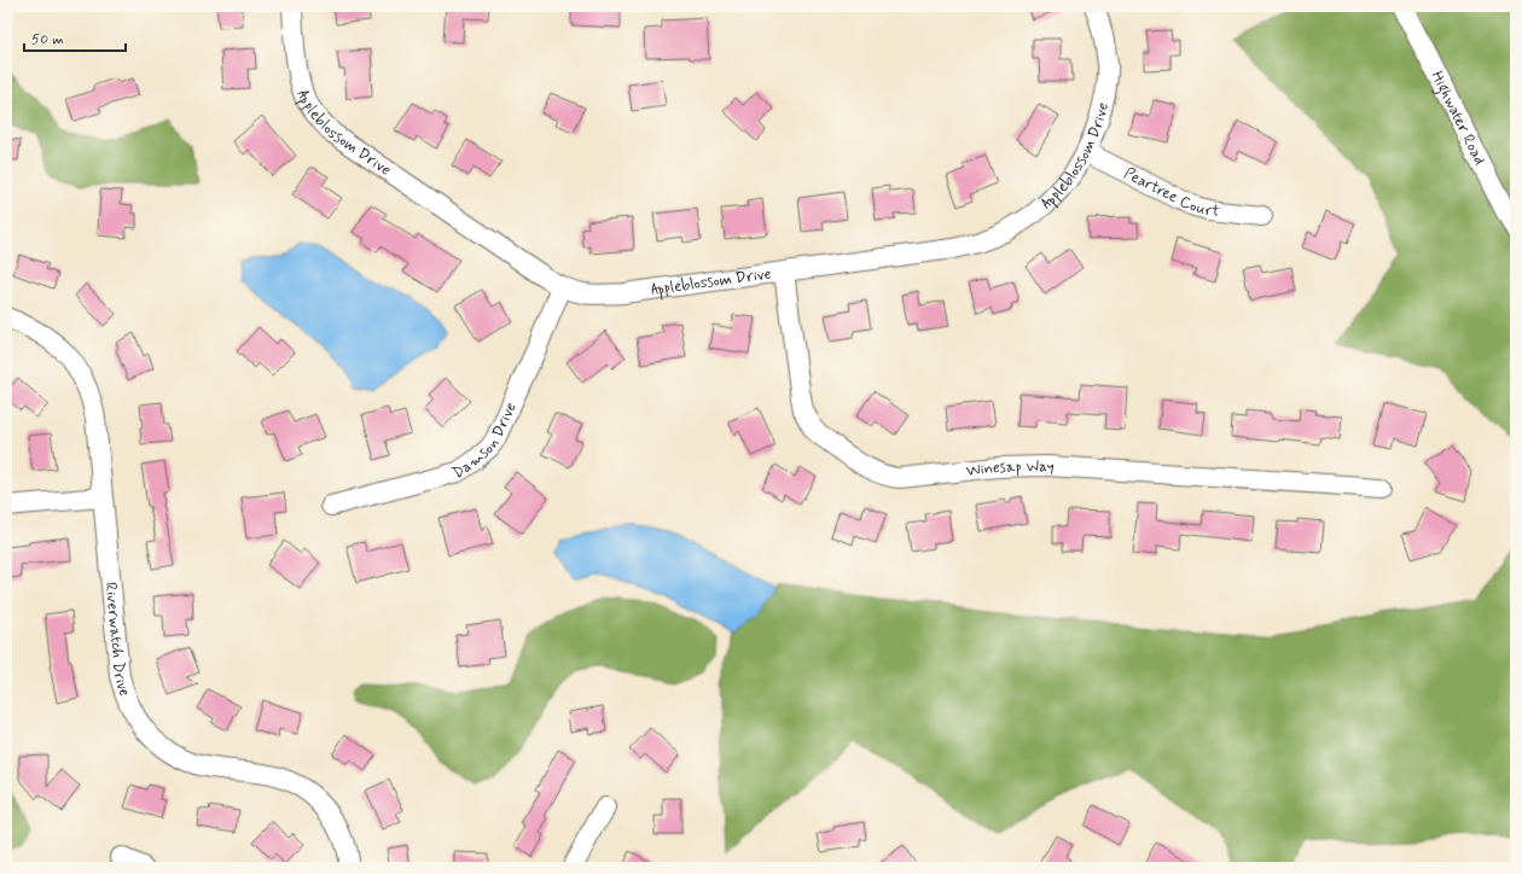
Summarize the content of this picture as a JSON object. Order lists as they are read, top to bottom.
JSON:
{
  "streets": {
    "street": [
      "Highwater Road",
      "Appleblossom Drive",
      "Peartree Court",
      "Damson Drive",
      "Winesap Way",
      "Riverwatch Drive"
    ]
  },
  "crossings": [
    ["Appleblossom Drive", "Peartree Court"],
    ["Appleblossom Drive", "Damson Drive"],
    ["Appleblossom Drive", "Winesap Way"]
  ],
  "scale_bar": "50 m"
}
